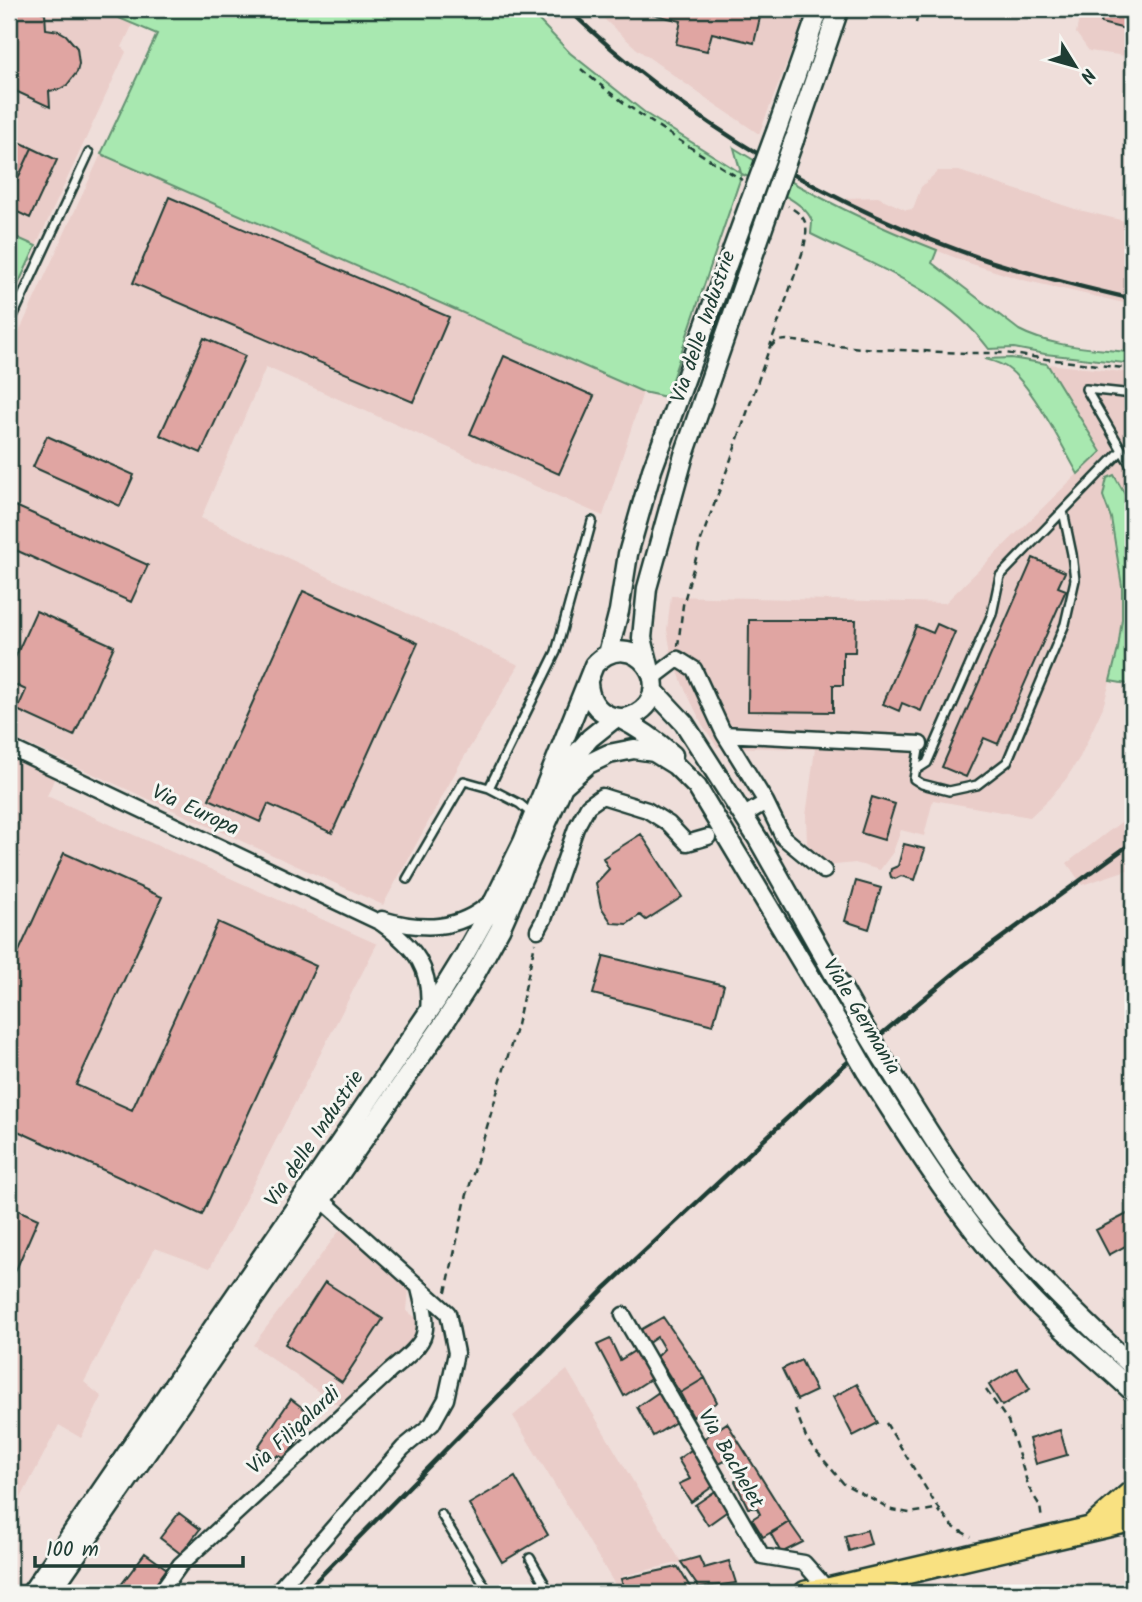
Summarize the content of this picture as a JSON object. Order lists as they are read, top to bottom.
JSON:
{
  "streets": {
    "street": [
      "Via delle Industrie",
      "Via Europa",
      "Viale Germania",
      "Via Filigalardi",
      "Via Bachelet"
    ]
  },
  "crossings": [
    ["Via delle Industrie", "Via Europa"],
    ["Via delle Industrie", "Viale Germania"]
  ],
  "scale_bar": "100 m",
  "north": "bottom right"
}
